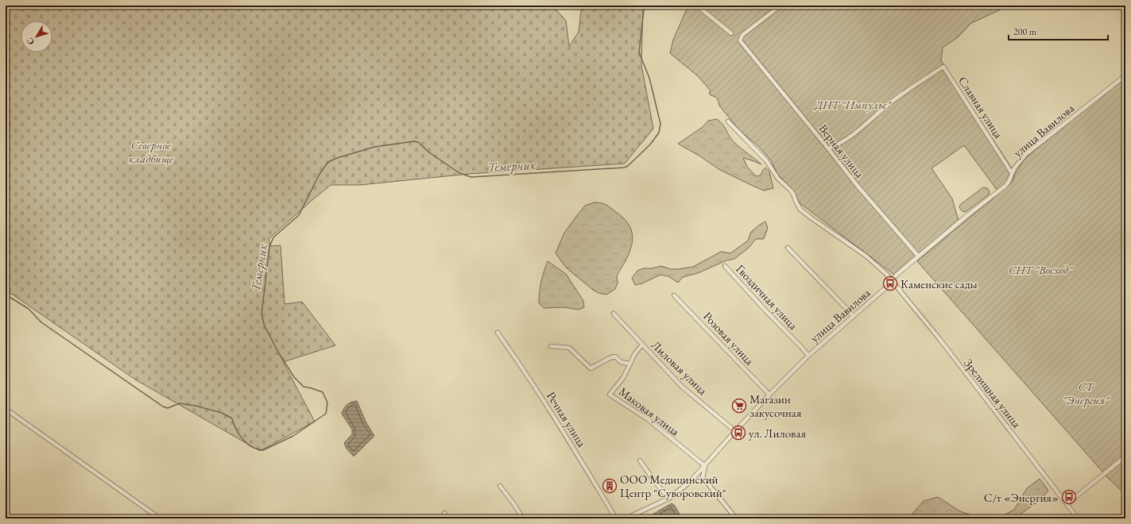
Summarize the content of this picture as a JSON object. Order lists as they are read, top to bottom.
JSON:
{
  "streets": {
    "street": [
      "Славная улица",
      "улица Вавилова",
      "Верная улица",
      "Гвоздичная улица",
      "Розовая улица",
      "Лиловая улица",
      "Зрелищная улица",
      "Маковая улица",
      "Речная улица"
    ]
  },
  "crossings": [
    ["Славная улица", "улица Вавилова"],
    ["Славная улица", "Верная улица"],
    ["улица Вавилова", "Верная улица"],
    ["улица Вавилова", "Гвоздичная улица"],
    ["улица Вавилова", "Розовая улица"],
    ["улица Вавилова", "Лиловая улица"],
    ["улица Вавилова", "Зрелищная улица"],
    ["улица Вавилова", "Маковая улица"],
    ["Лиловая улица", "Маковая улица"]
  ],
  "water": ["Темерник"],
  "parks": [
    "ДНТ \"Импульс\"",
    "Северное кладбище",
    "СНТ \"Восход\"",
    "СТ \"Энергия\""
  ],
  "places": {
    "bus stop": ["Каменские сады", "ул. Лиловая", "С/т «Энергия»"],
    "supermarket": ["Магазин закусочная"],
    "building": ["ООО Медицинский Центр \"Суворовский\""]
  },
  "scale_bar": "200 m",
  "north": "bottom left"
}
